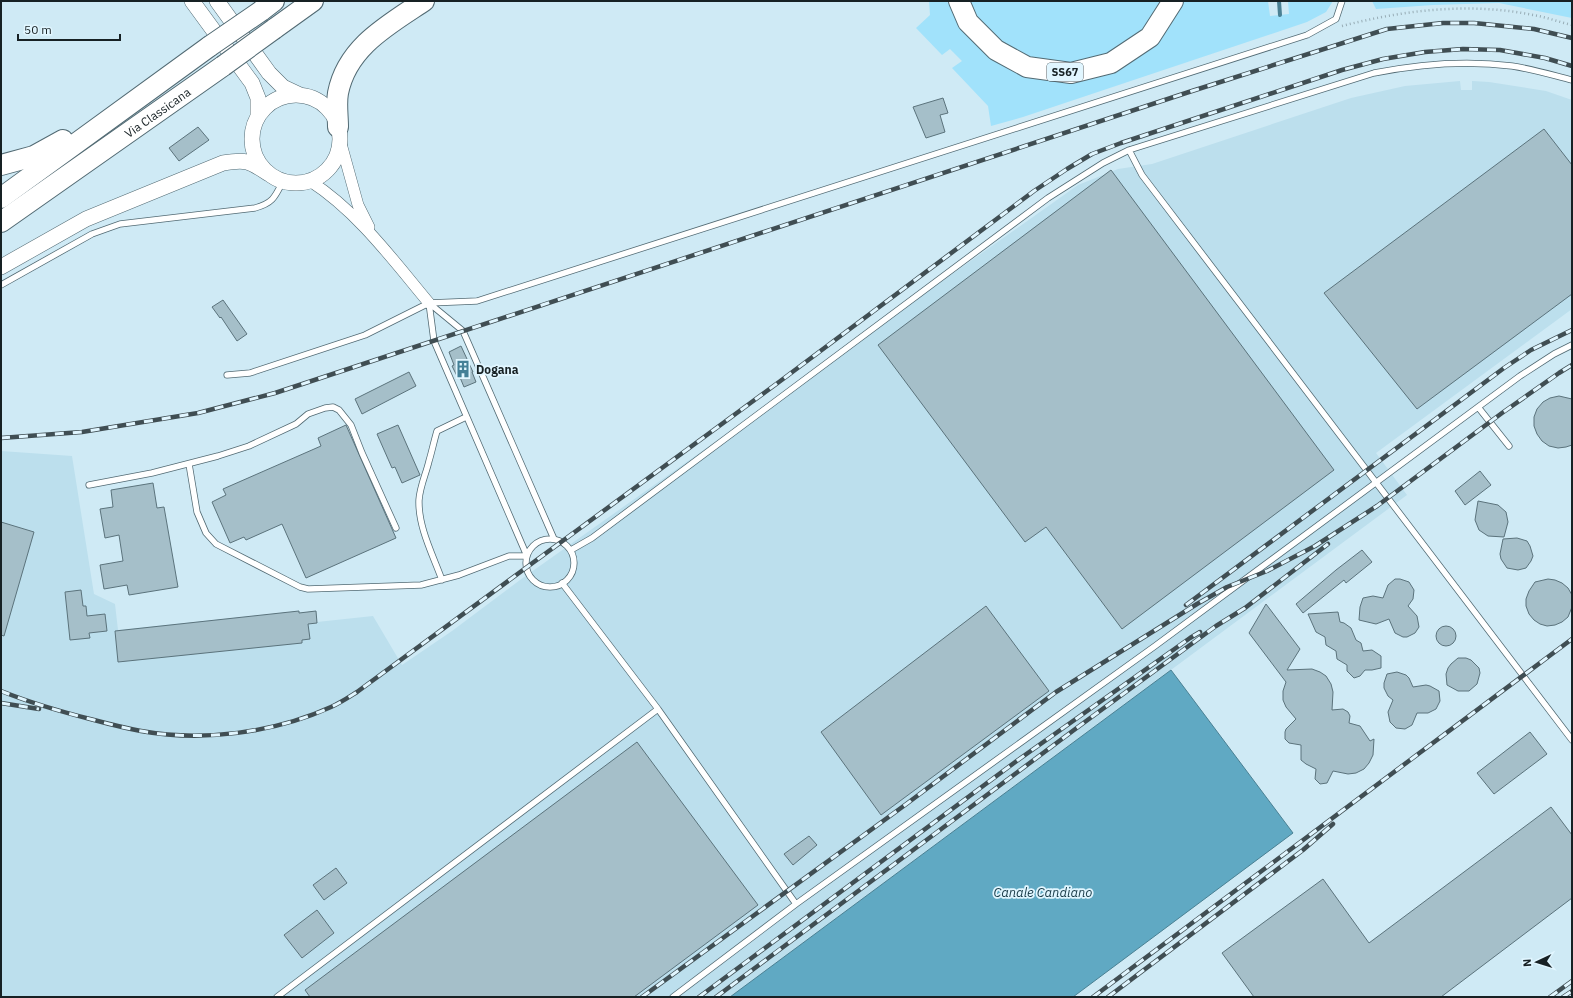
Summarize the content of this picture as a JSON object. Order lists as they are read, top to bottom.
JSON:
{
  "streets": {
    "highway": ["SS67", "Via Classicana"]
  },
  "water": ["Canale Candiano"],
  "places": {
    "building": ["Dogana"]
  },
  "scale_bar": "50 m",
  "north": "left"
}
